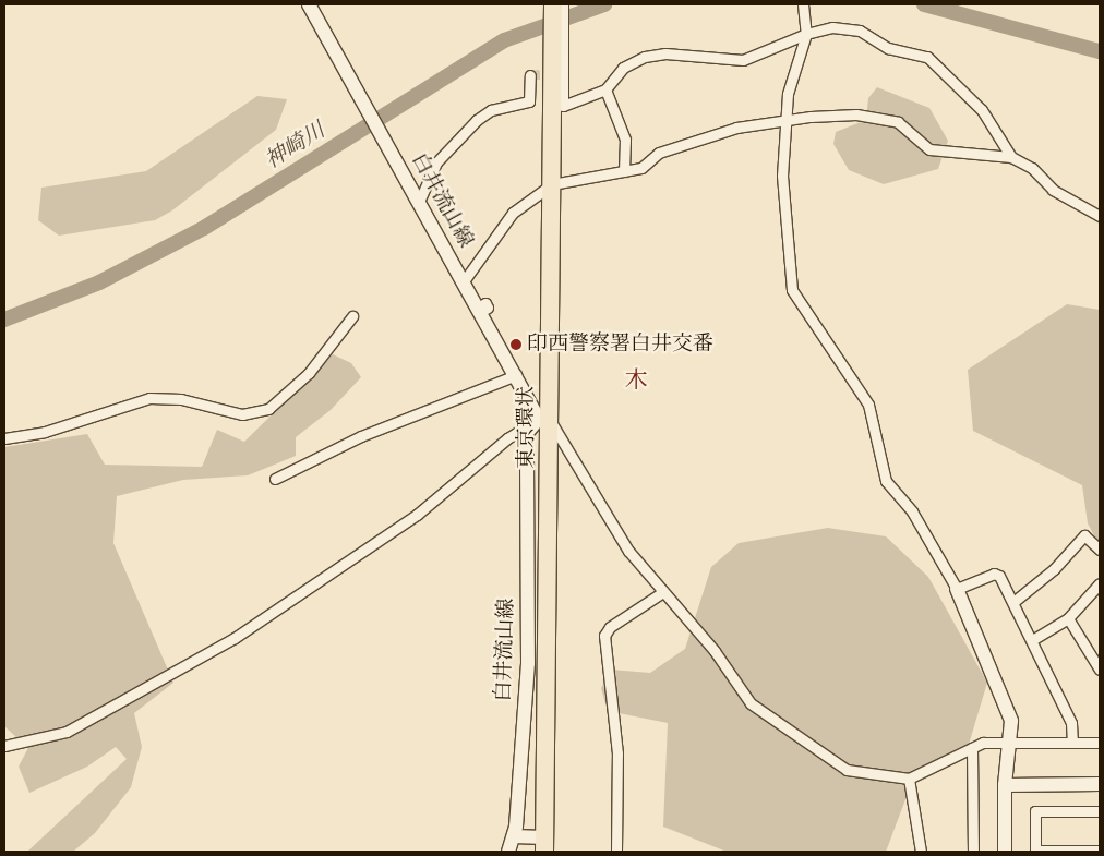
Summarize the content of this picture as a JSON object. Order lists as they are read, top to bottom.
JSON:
{
  "streets": {
    "highway": ["東京環状"],
    "main road": ["白井流山線"]
  },
  "crossings": [
    ["白井流山線", "東京環状"]
  ],
  "districts": ["木"],
  "water": ["神崎川"],
  "places": ["印西警察署白井交番"]
}
